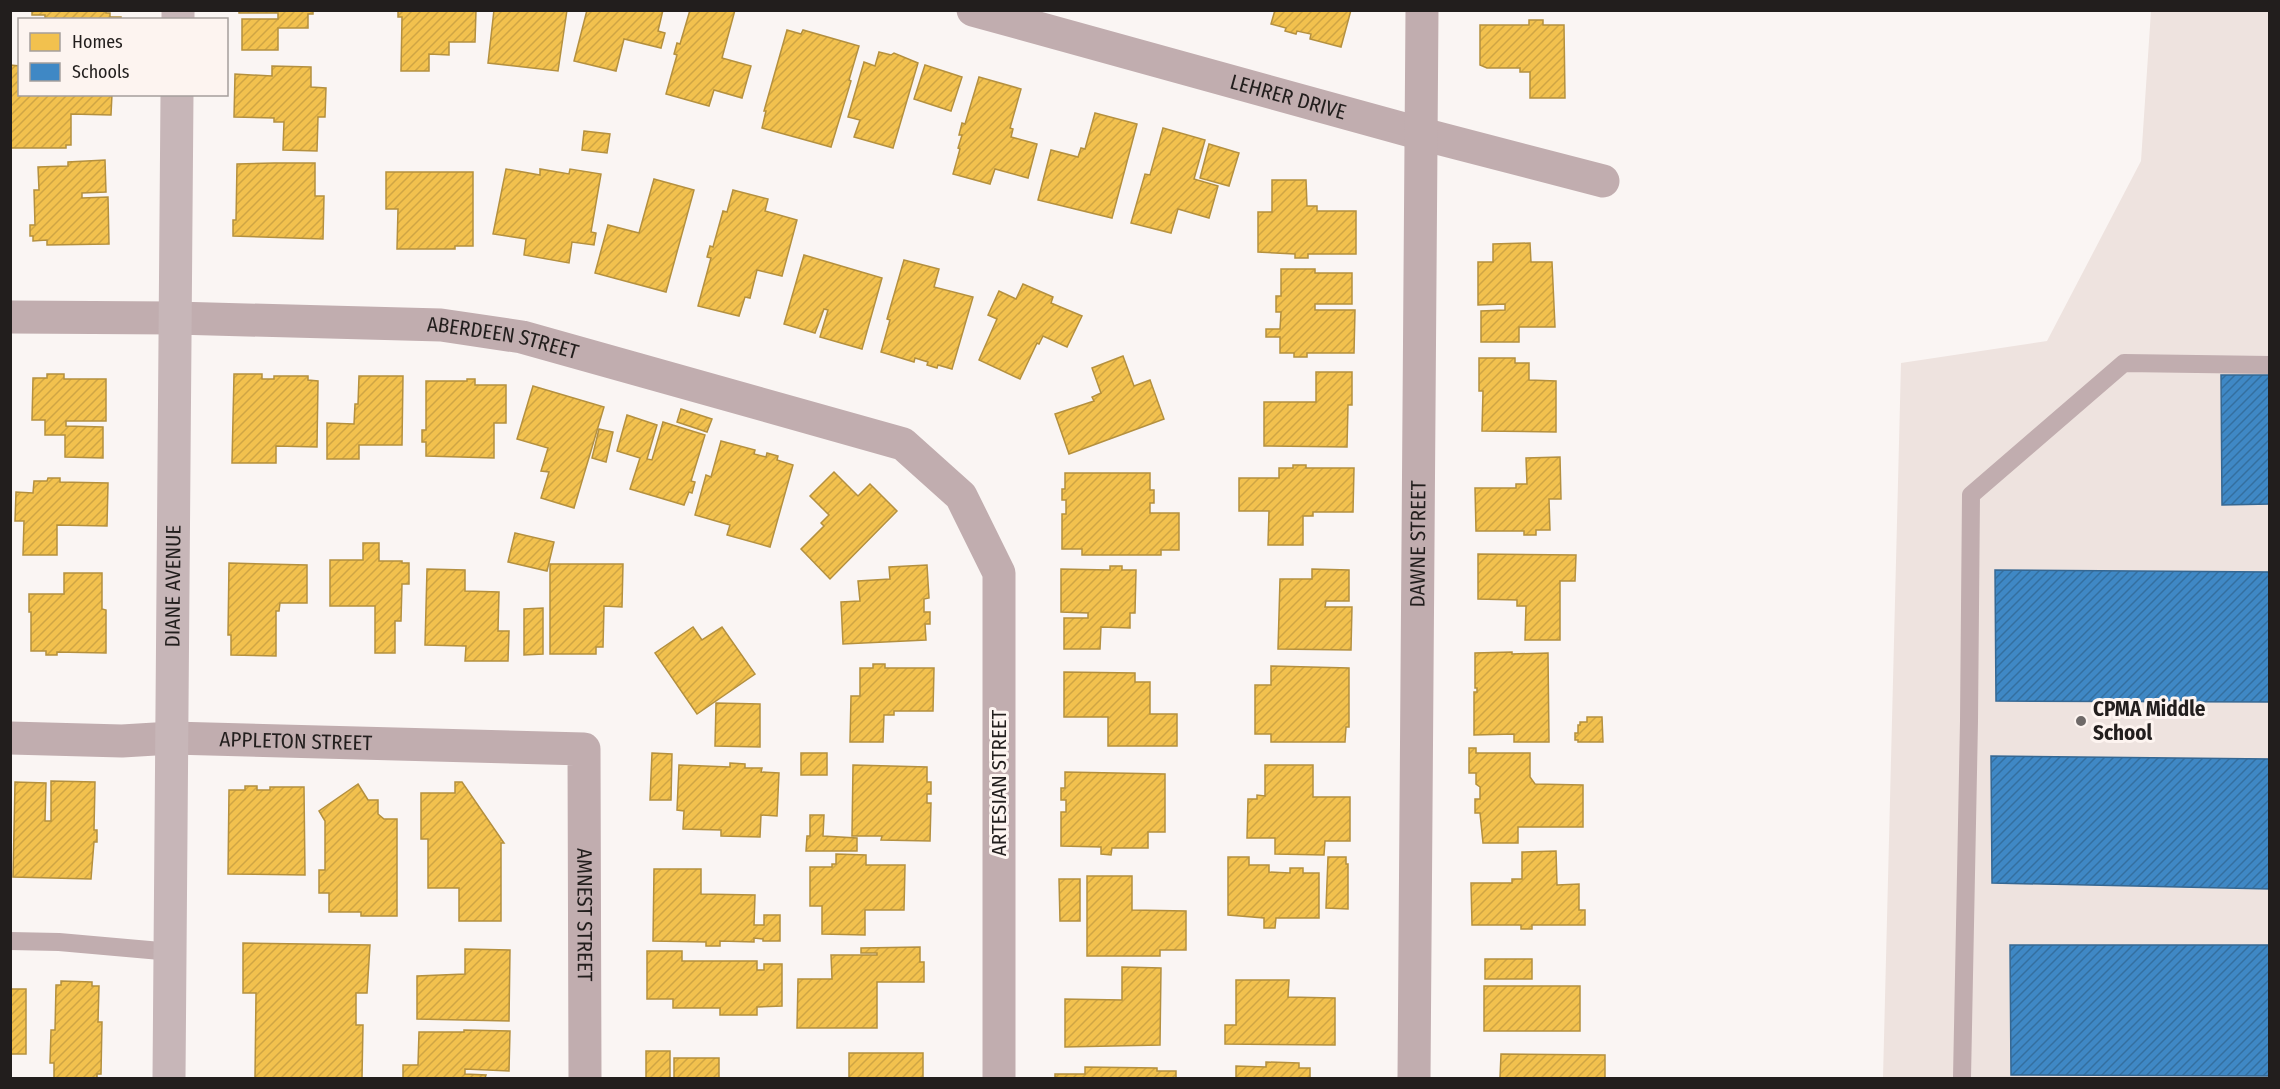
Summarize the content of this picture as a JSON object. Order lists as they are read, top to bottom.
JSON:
{
  "streets": {
    "street": [
      "LEHRER DRIVE",
      "ABERDEEN STREET",
      "DAWNE STREET",
      "DIANE AVENUE",
      "APPLETON STREET",
      "ARTESIAN STREET",
      "AMNEST STREET"
    ]
  },
  "crossings": [
    ["LEHRER DRIVE", "DAWNE STREET"],
    ["ABERDEEN STREET", "DIANE AVENUE"],
    ["ABERDEEN STREET", "ARTESIAN STREET"],
    ["DIANE AVENUE", "APPLETON STREET"],
    ["APPLETON STREET", "AMNEST STREET"]
  ],
  "places": ["CPMA Middle School"],
  "legend": ["Homes", "Schools"]
}
